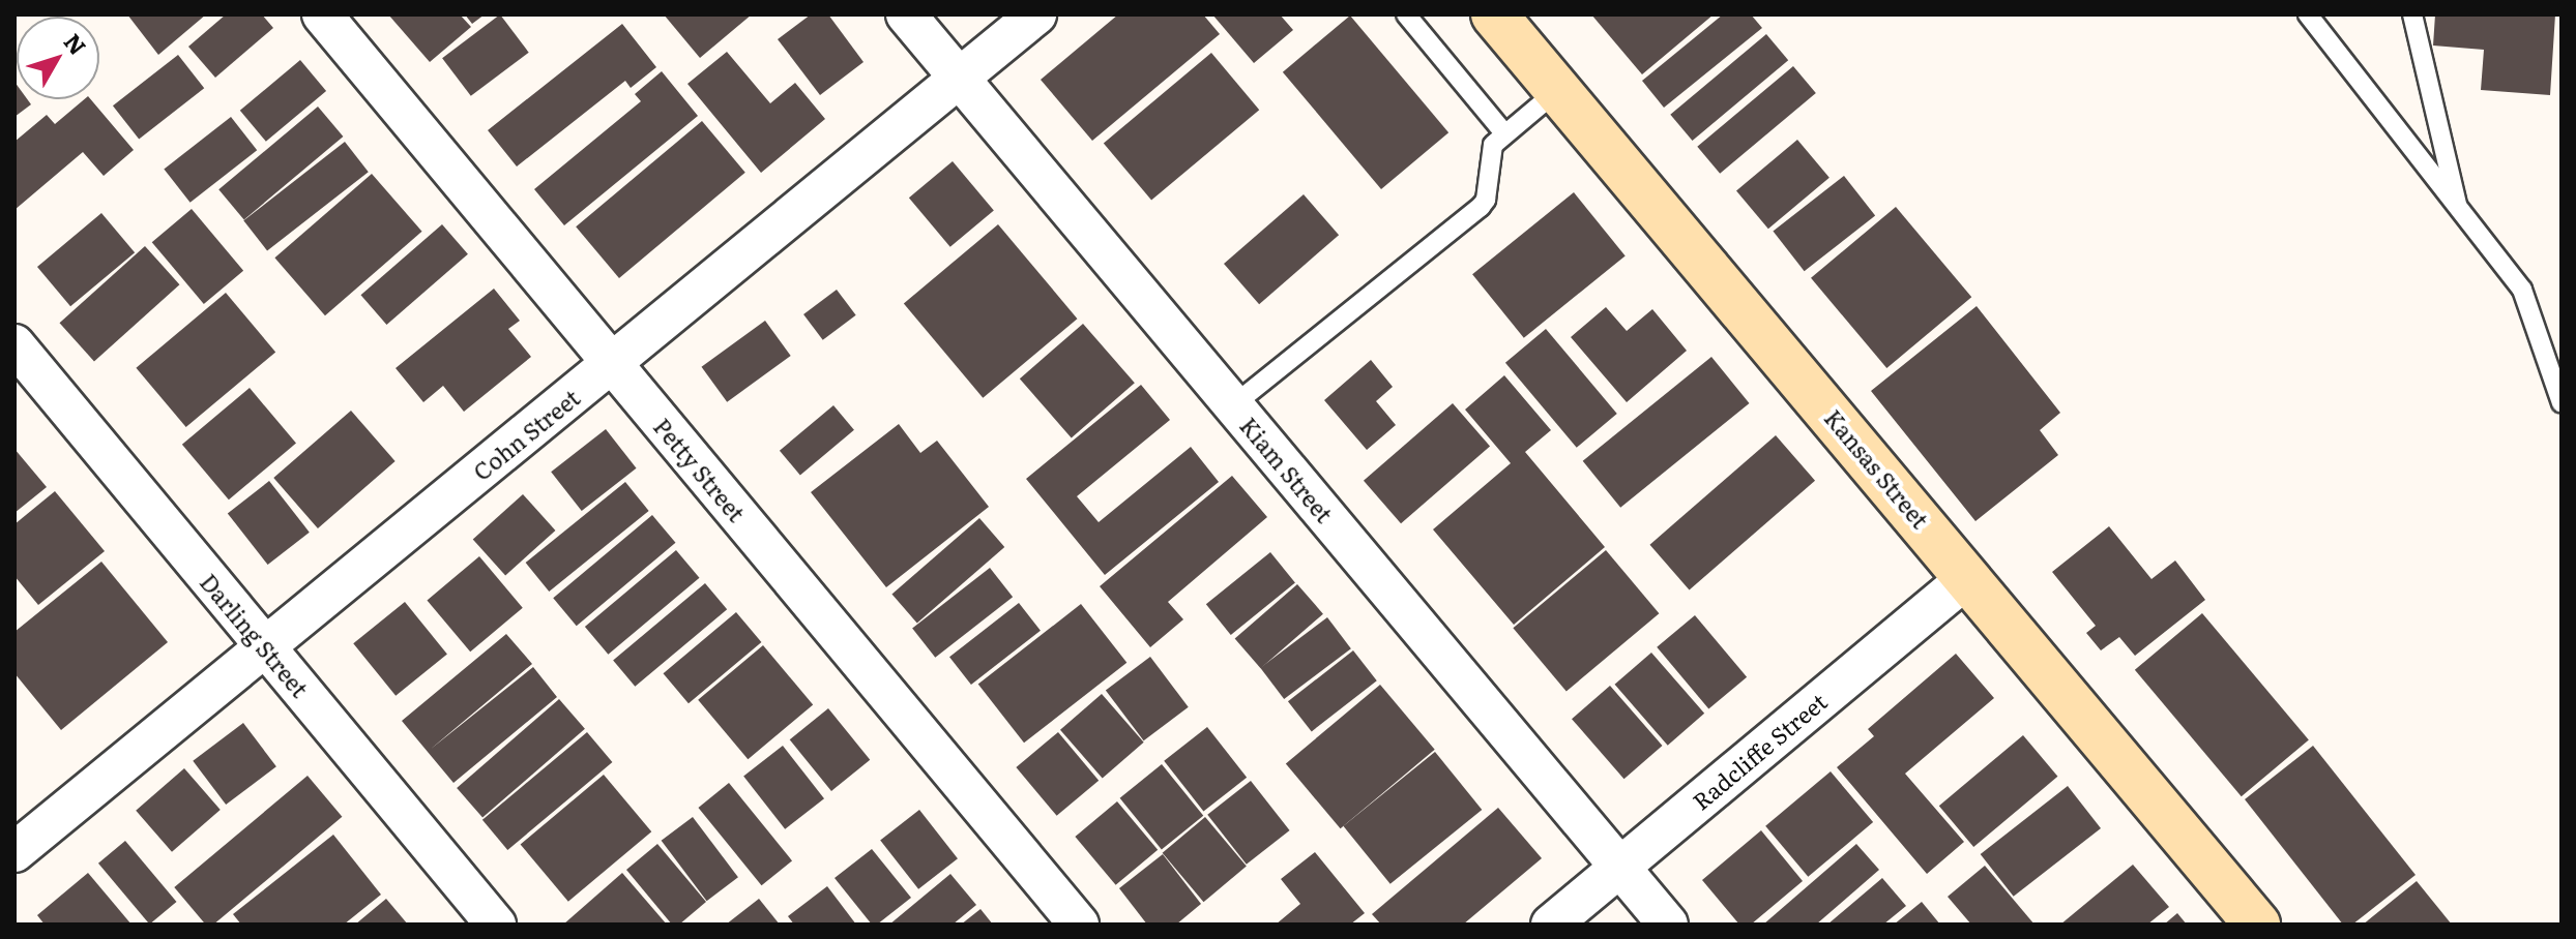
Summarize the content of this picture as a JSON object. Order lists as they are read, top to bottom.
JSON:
{
  "streets": {
    "street": [
      "Cohn Street",
      "Kansas Street",
      "Petty Street",
      "Kiam Street",
      "Darling Street",
      "Radcliffe Street"
    ]
  },
  "crossings": [
    ["Cohn Street", "Petty Street"],
    ["Cohn Street", "Kiam Street"],
    ["Cohn Street", "Darling Street"],
    ["Kansas Street", "Radcliffe Street"],
    ["Kiam Street", "Radcliffe Street"]
  ],
  "north": "top right"
}
